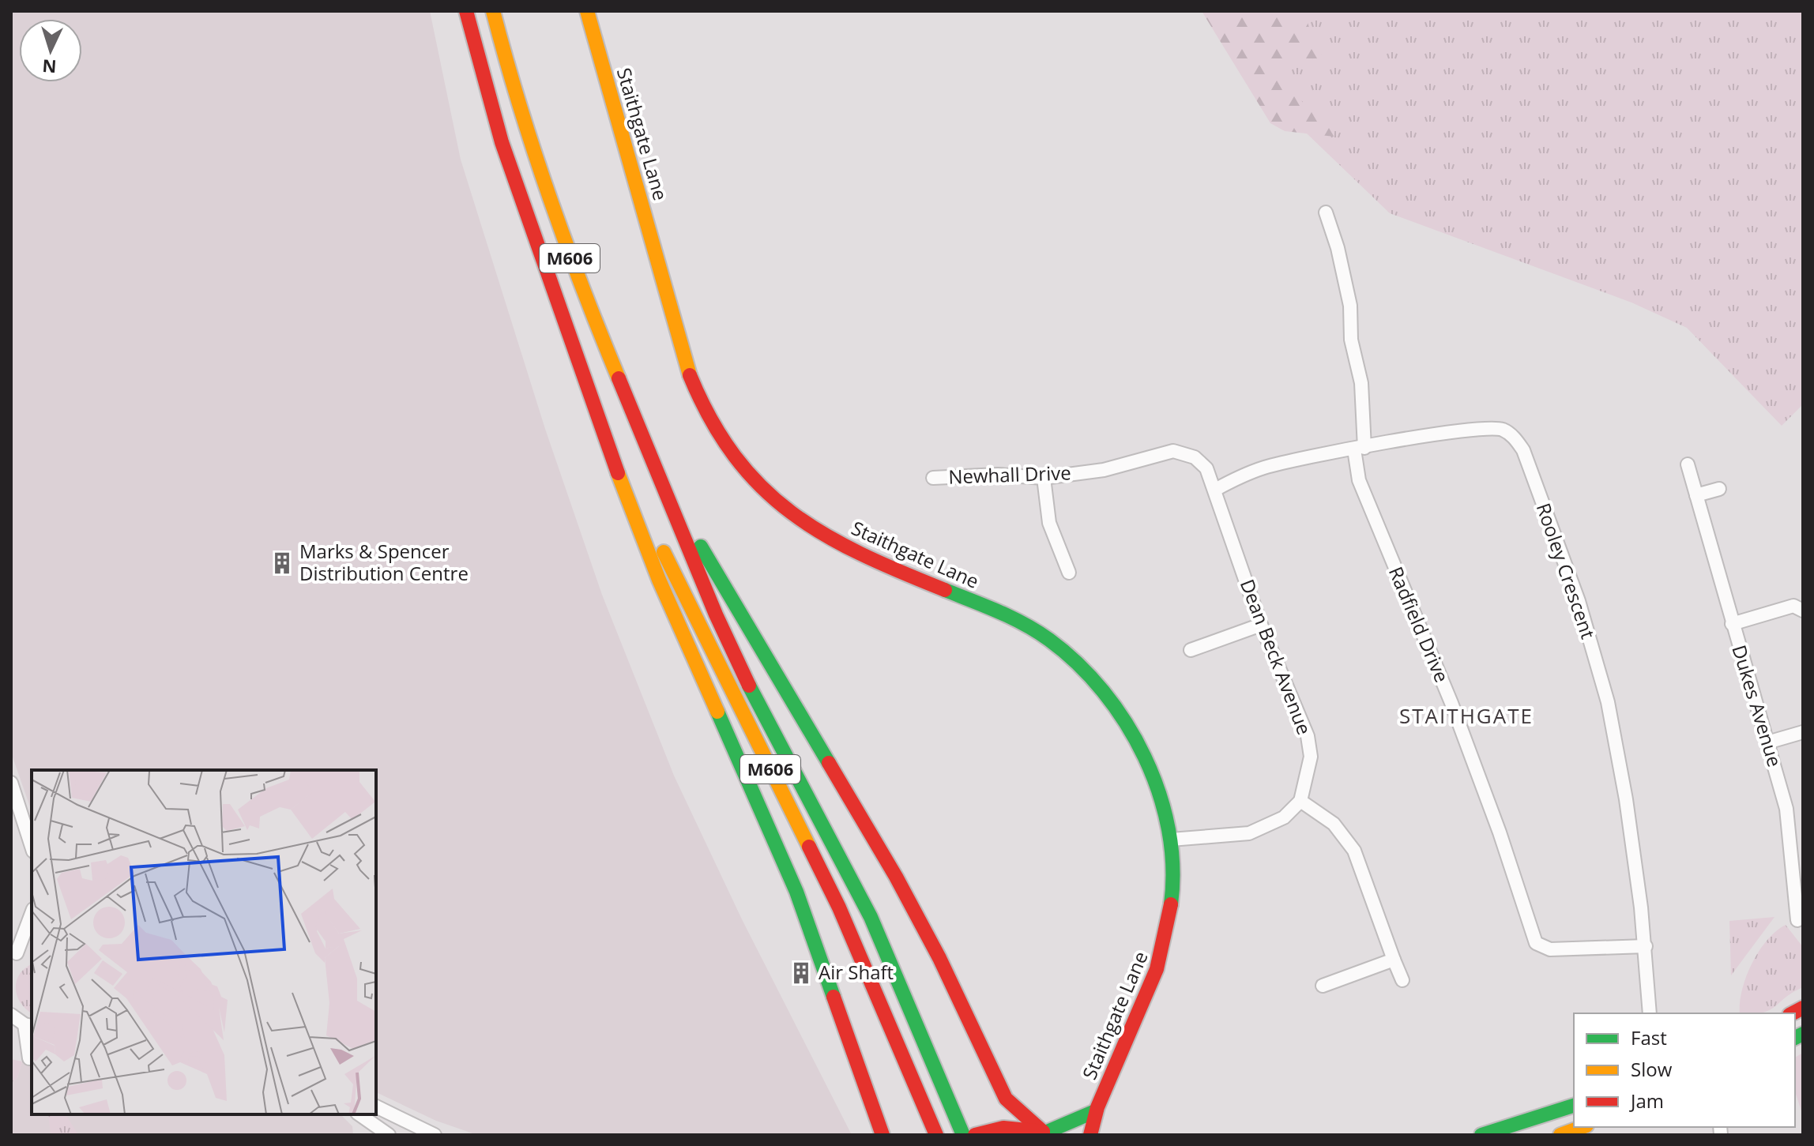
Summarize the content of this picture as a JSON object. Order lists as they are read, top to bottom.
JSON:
{
  "streets": {
    "main road": ["Staithgate Lane", "M606"],
    "street": [
      "Newhall Drive",
      "Rooley Crescent",
      "Radfield Drive",
      "Dean Beck Avenue",
      "Dukes Avenue"
    ]
  },
  "crossings": [
    ["Staithgate Lane", "M606"],
    ["Newhall Drive", "Rooley Crescent"],
    ["Newhall Drive", "Dean Beck Avenue"],
    ["Rooley Crescent", "Radfield Drive"],
    ["Rooley Crescent", "Dean Beck Avenue"]
  ],
  "districts": ["STAITHGATE"],
  "places": {
    "building": ["Marks & Spencer Distribution Centre", "Air Shaft"]
  },
  "legend": ["Fast", "Slow", "Jam"],
  "north": "bottom"
}
